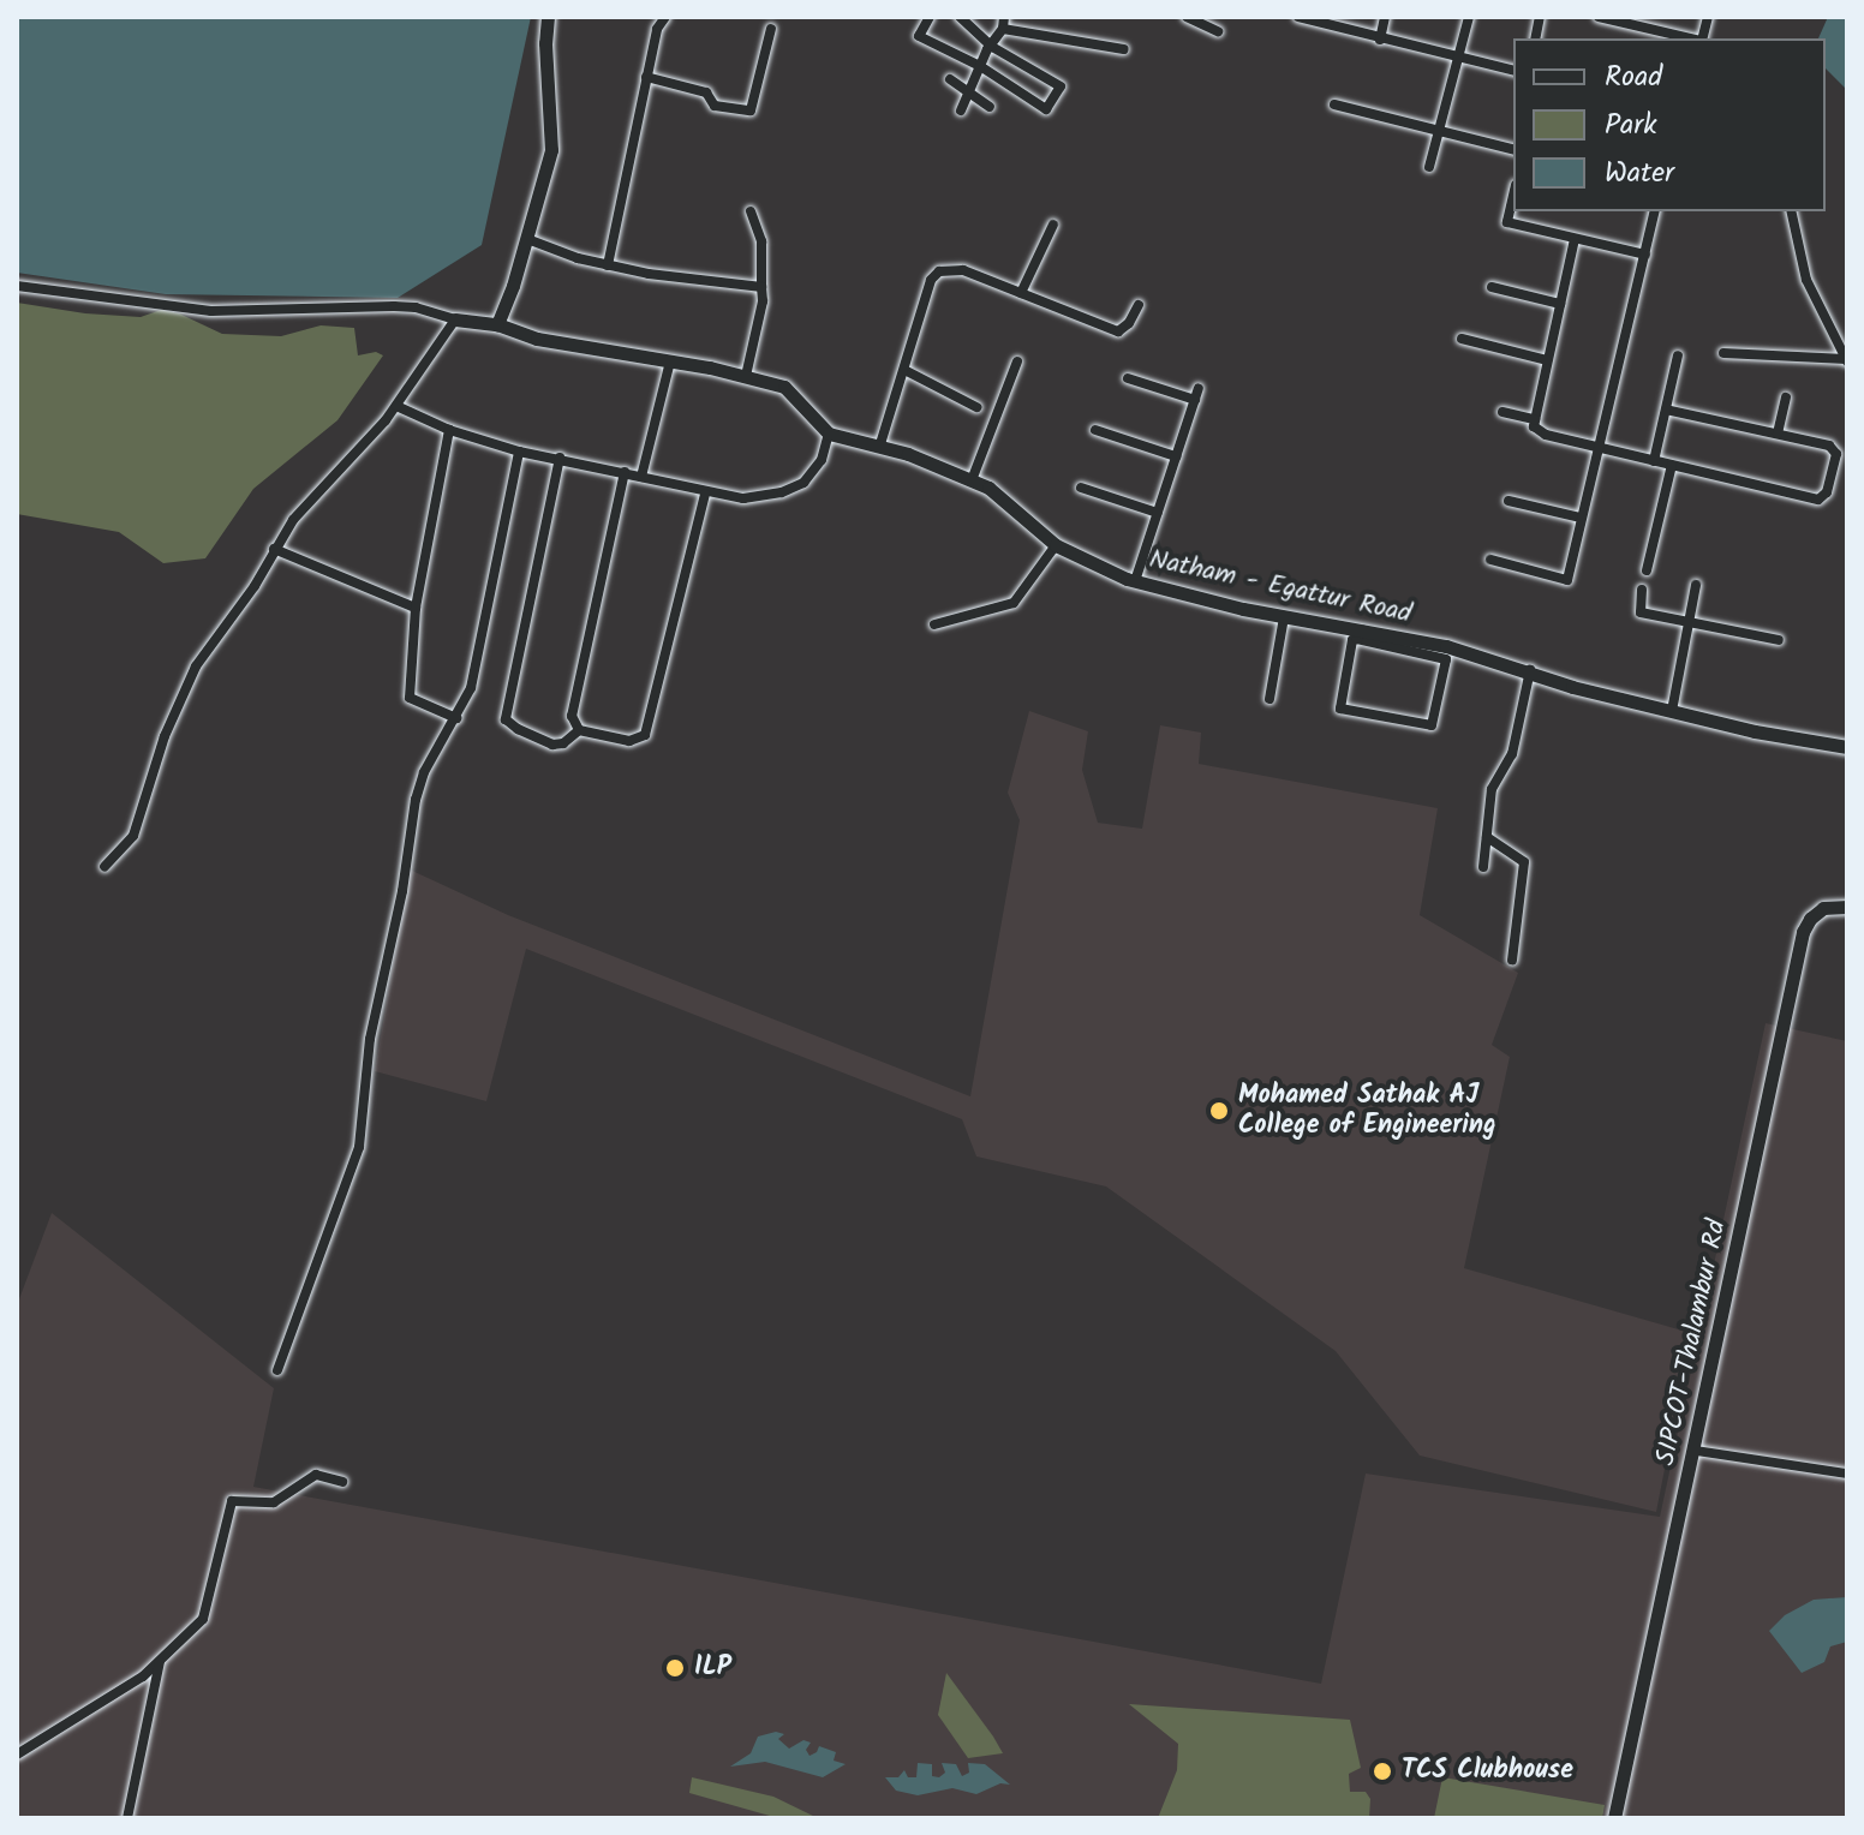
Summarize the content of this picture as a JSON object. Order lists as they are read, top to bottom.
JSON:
{
  "streets": {
    "street": ["Natham - Egattur Road", "SIPCOT-Thalambur Rd"]
  },
  "places": ["Mohamed Sathak AJ College of Engineering", "ILP", "TCS Clubhouse"],
  "legend": ["Road", "Park", "Water"]
}
